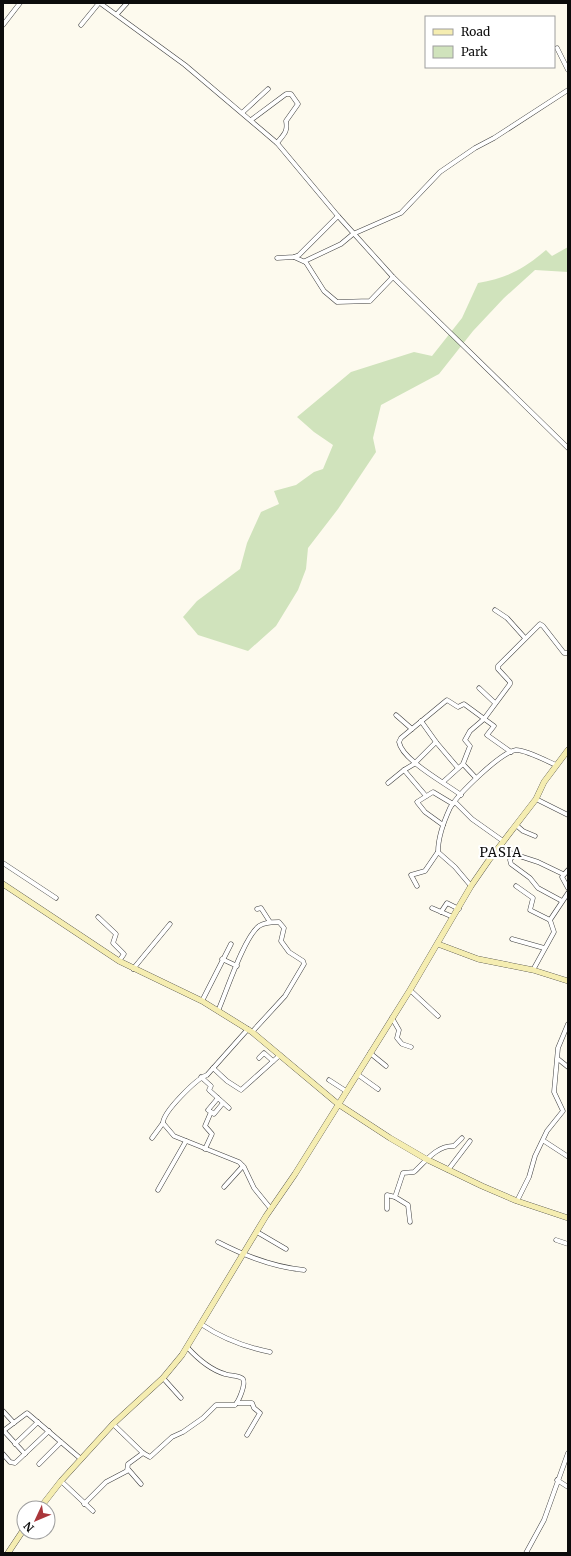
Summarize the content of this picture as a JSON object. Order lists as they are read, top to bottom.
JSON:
{
  "districts": ["PASIA"],
  "legend": ["Road", "Park"],
  "north": "bottom left"
}
